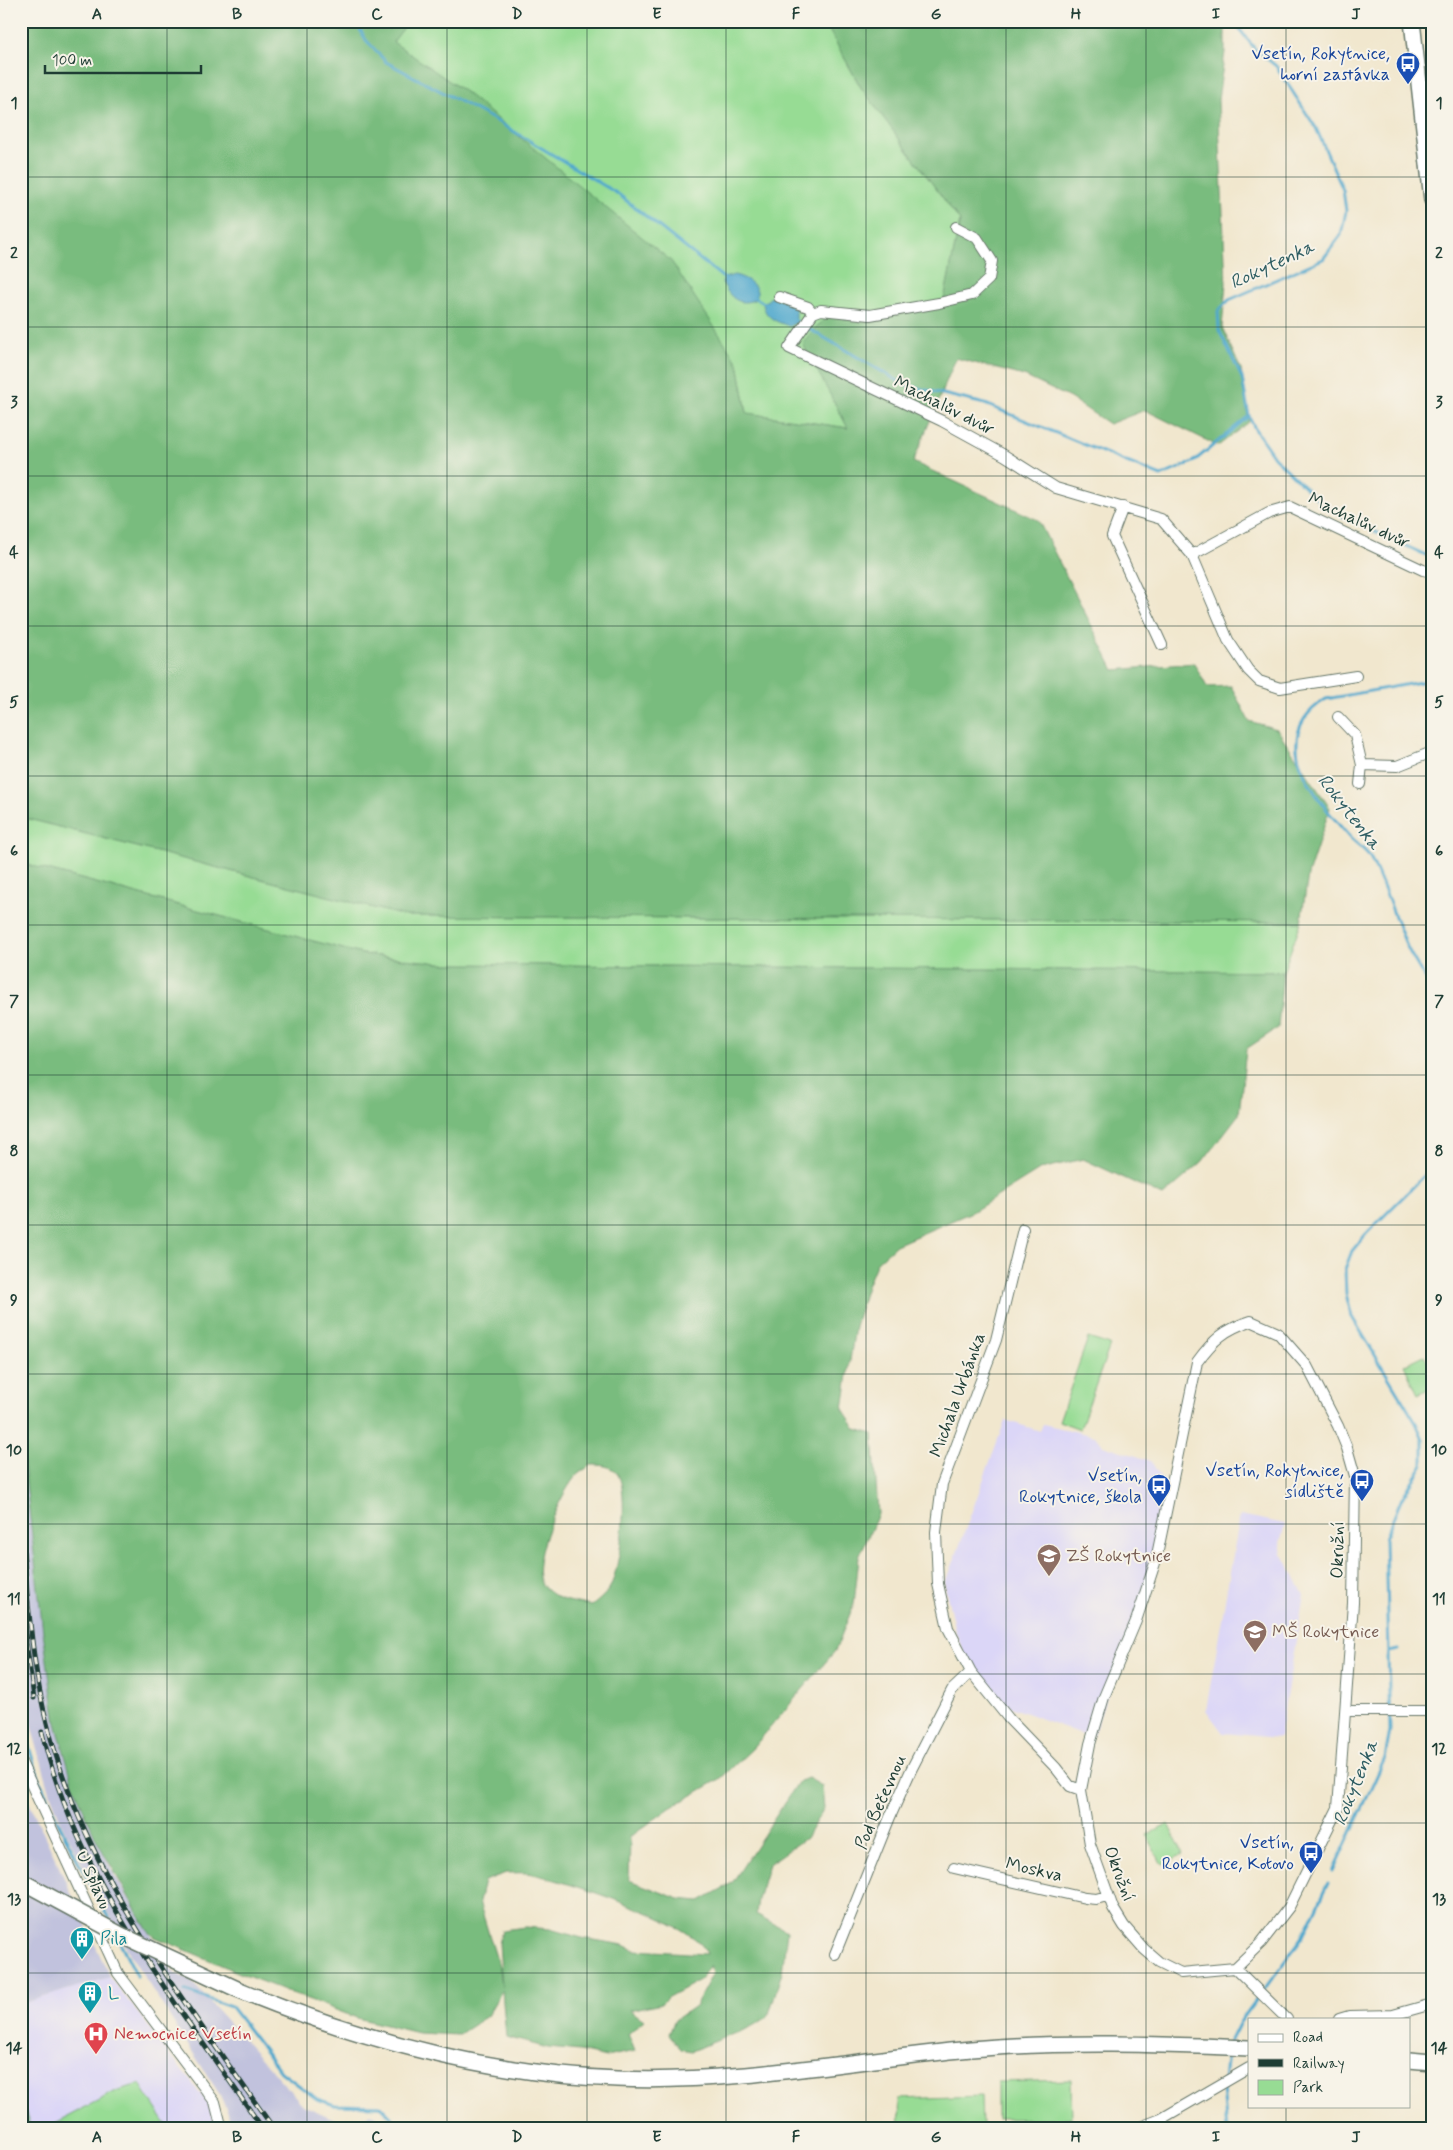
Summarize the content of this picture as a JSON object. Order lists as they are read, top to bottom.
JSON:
{
  "streets": {
    "street": [
      "Machalův dvůr",
      "Michala Urbánka",
      "Okružní",
      "Pod Bečevnou",
      "Moskva",
      "U Splavu"
    ]
  },
  "crossings": [
    ["Michala Urbánka", "Okružní"],
    ["Michala Urbánka", "Pod Bečevnou"],
    ["Okružní", "Moskva"]
  ],
  "water": ["Rokytenka"],
  "places": {
    "bus stop": [
      "Vsetín, Rokytnice, horní zastávka",
      "Vsetín, Rokytnice, sídliště",
      "Vsetín, Rokytnice, škola",
      "Vsetín, Rokytnice, Kotovo"
    ],
    "school or university": ["ZŠ Rokytnice", "MŠ Rokytnice"],
    "building": ["Pila", "L"],
    "hospital": ["Nemocnice Vsetín"]
  },
  "legend": ["Road", "Railway", "Park"],
  "scale_bar": "100 m",
  "grid": {
    "columns": [
      "A",
      "B",
      "C",
      "D",
      "E",
      "F",
      "G",
      "H",
      "I",
      "J"
    ],
    "rows": [
      "1",
      "2",
      "3",
      "4",
      "5",
      "6",
      "7",
      "8",
      "9",
      "10",
      "11",
      "12",
      "13",
      "14"
    ]
  }
}
